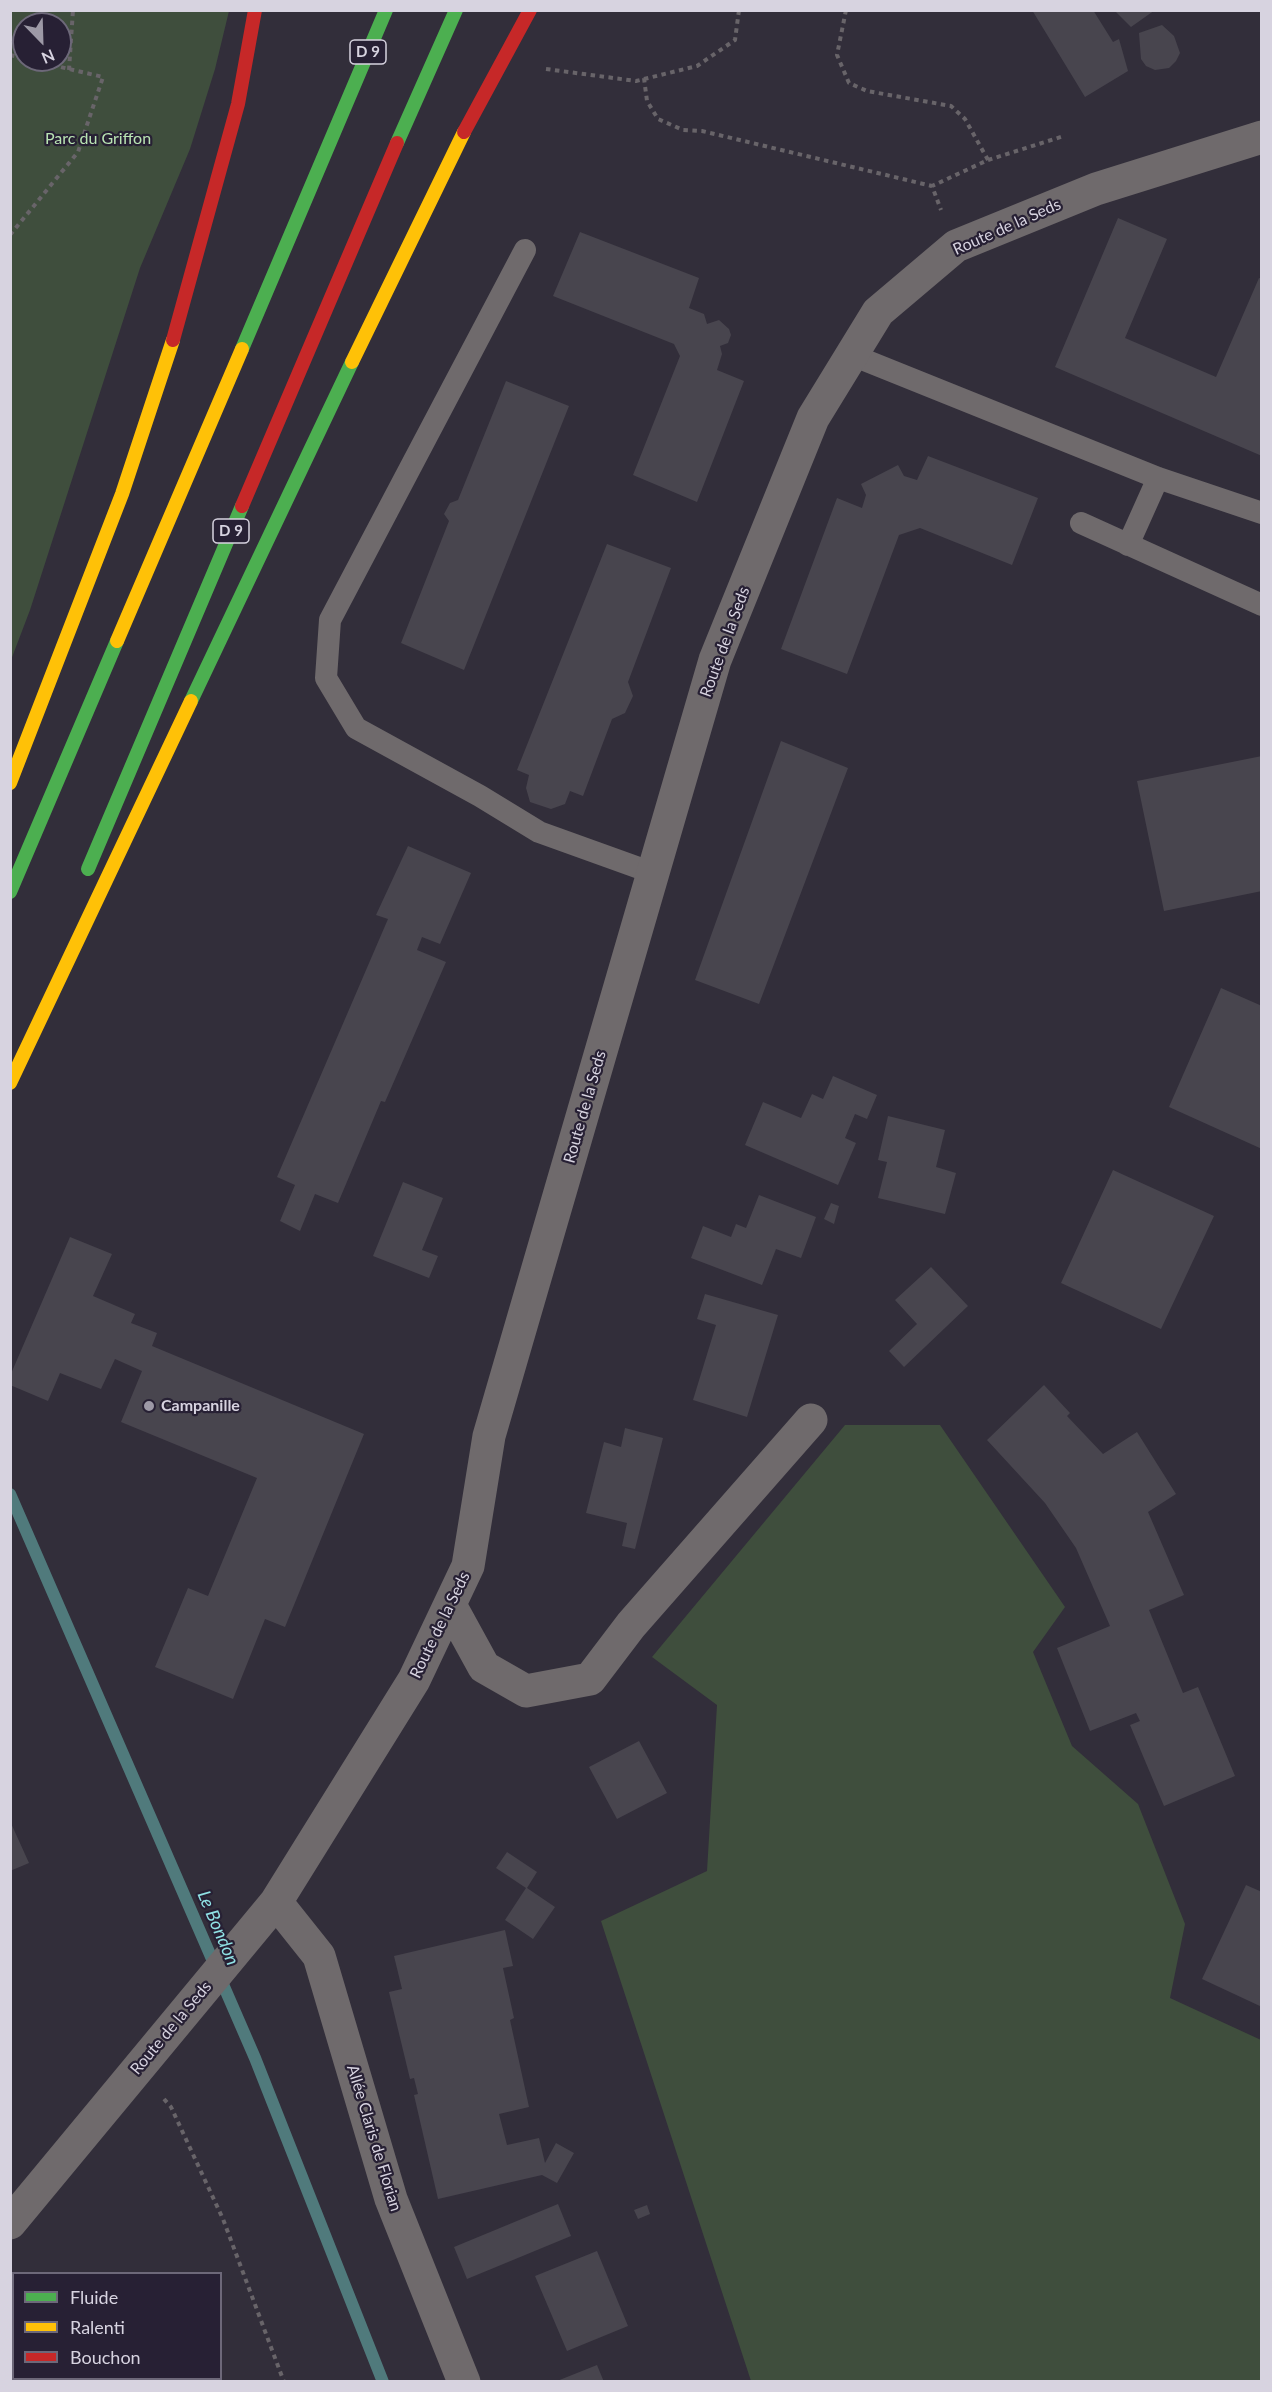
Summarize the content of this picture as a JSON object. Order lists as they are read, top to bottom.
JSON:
{
  "streets": {
    "highway": ["D 9"],
    "street": ["Route de la Seds", "Allée Claris de Florian"]
  },
  "crossings": [
    ["Route de la Seds", "Allée Claris de Florian"]
  ],
  "water": ["Le Bondon"],
  "parks": ["Parc du Griffon"],
  "places": ["Campanille"],
  "legend": ["Fluide", "Ralenti", "Bouchon"],
  "north": "bottom right"
}
